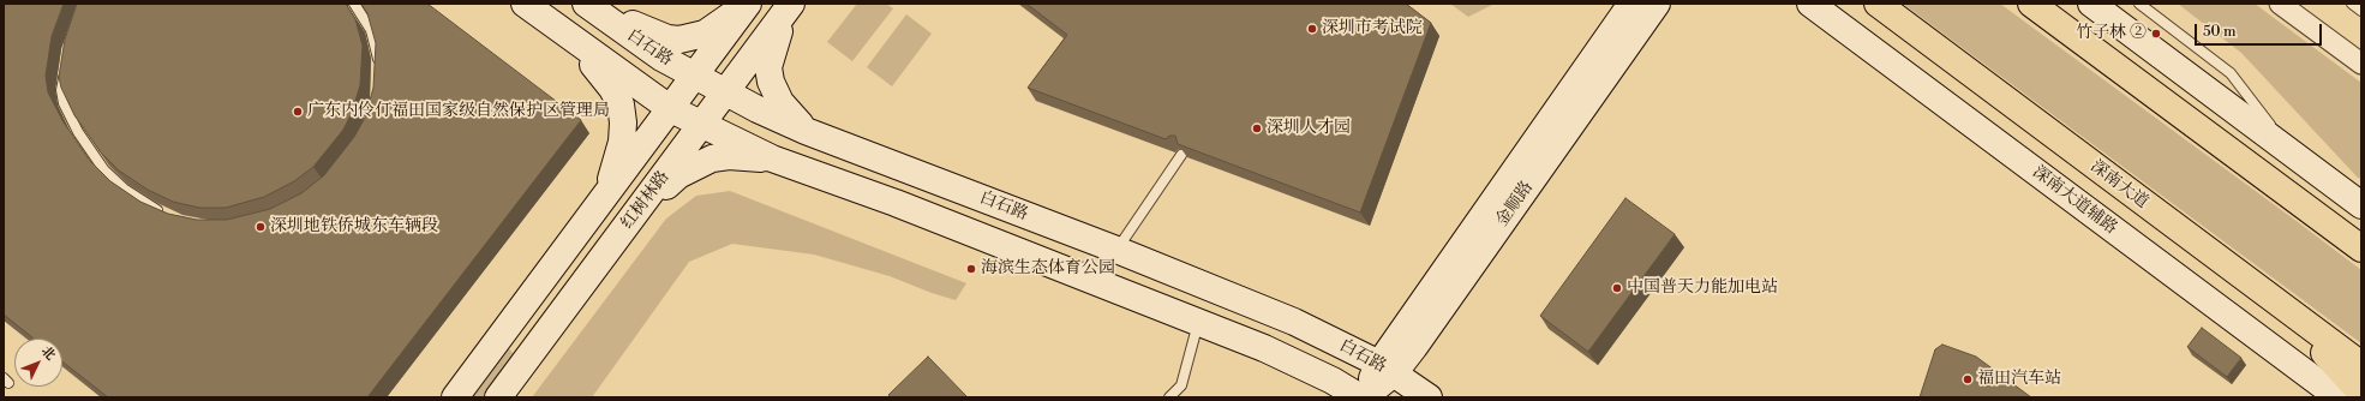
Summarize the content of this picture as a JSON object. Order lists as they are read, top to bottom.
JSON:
{
  "streets": {
    "main road": [
      "白石路",
      "深南大道",
      "红树林路",
      "深南大道辅路",
      "金顺路"
    ]
  },
  "crossings": [
    ["白石路", "红树林路"],
    ["白石路", "金顺路"]
  ],
  "places": [
    "深圳市考试院",
    "竹子林 ②",
    "广东内伶仃福田国家级自然保护区管理局",
    "深圳人才园",
    "深圳地铁侨城东车辆段",
    "海滨生态体育公园",
    "中国普天力能加电站",
    "福田汽车站"
  ],
  "scale_bar": "50 m",
  "north": "top right"
}
